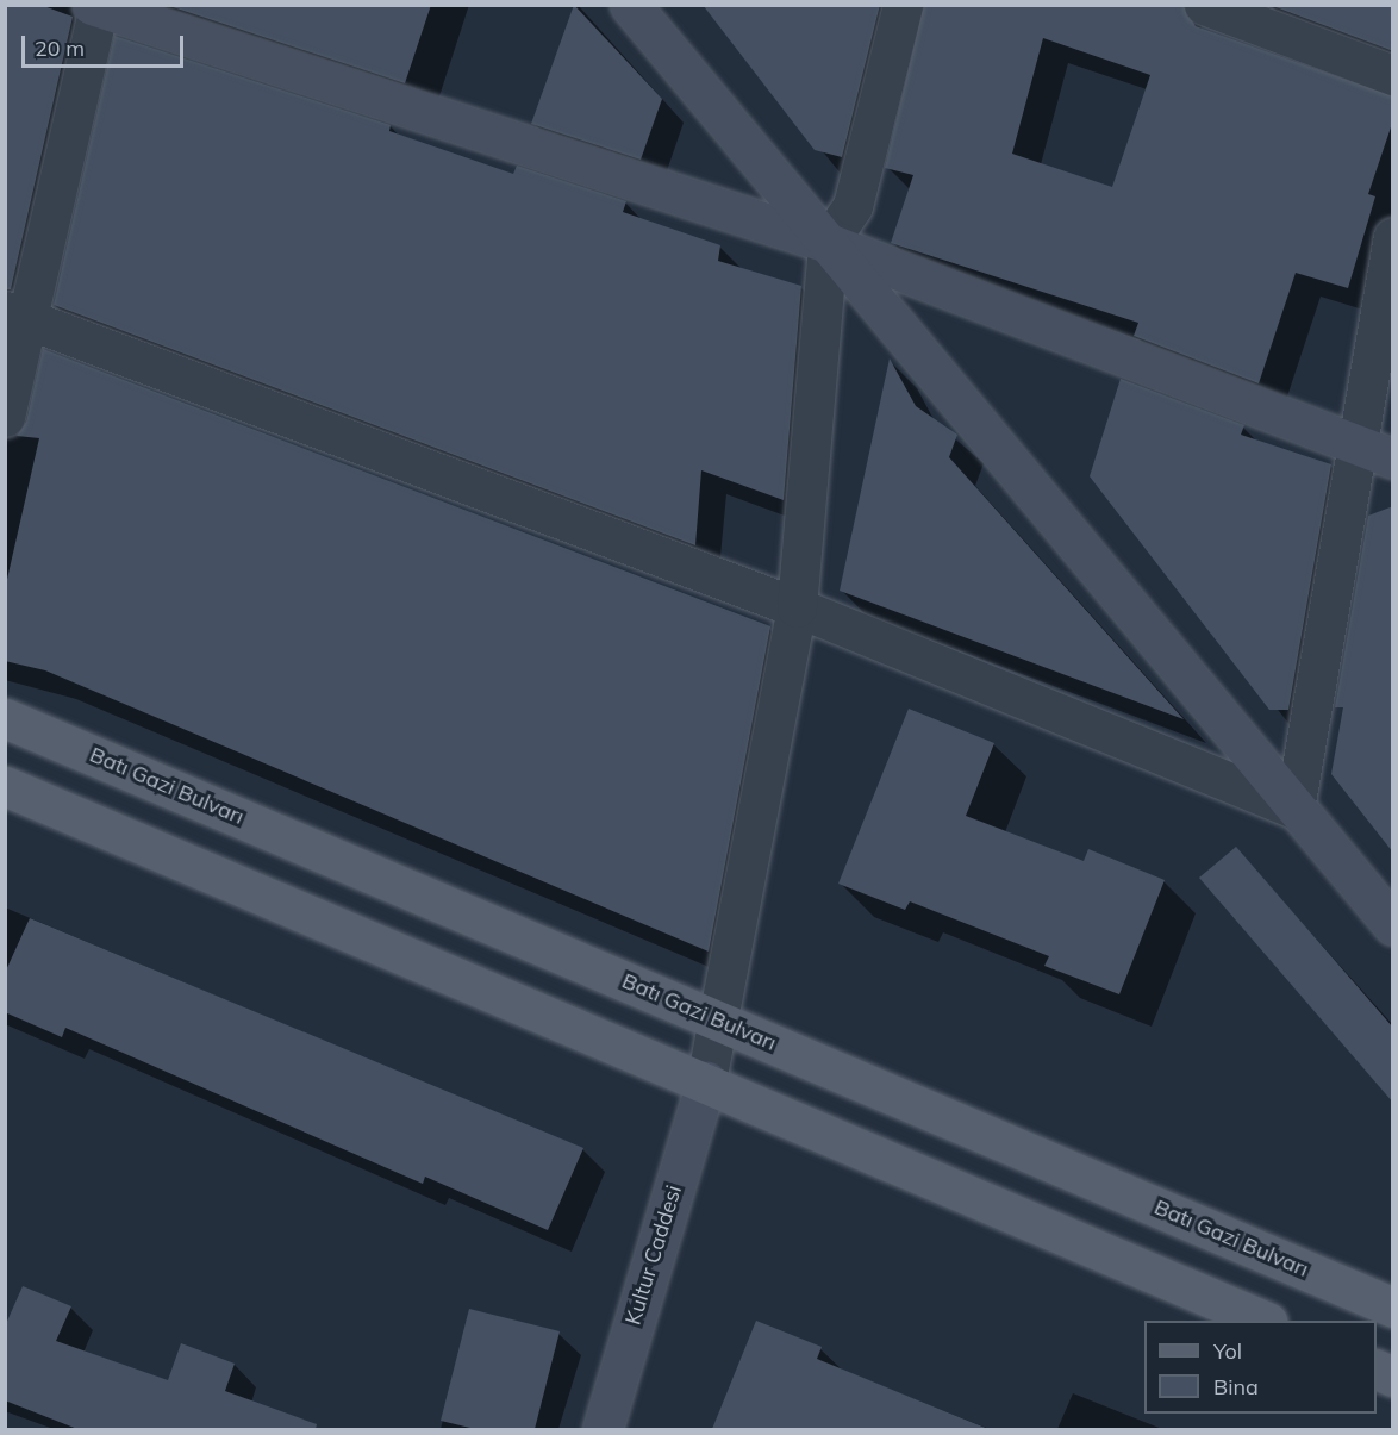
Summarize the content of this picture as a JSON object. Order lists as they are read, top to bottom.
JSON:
{
  "streets": {
    "main road": ["Batı Gazi Bulvarı"],
    "street": ["Kultur Caddesi"]
  },
  "legend": ["Yol", "Bina"],
  "scale_bar": "20 m"
}
